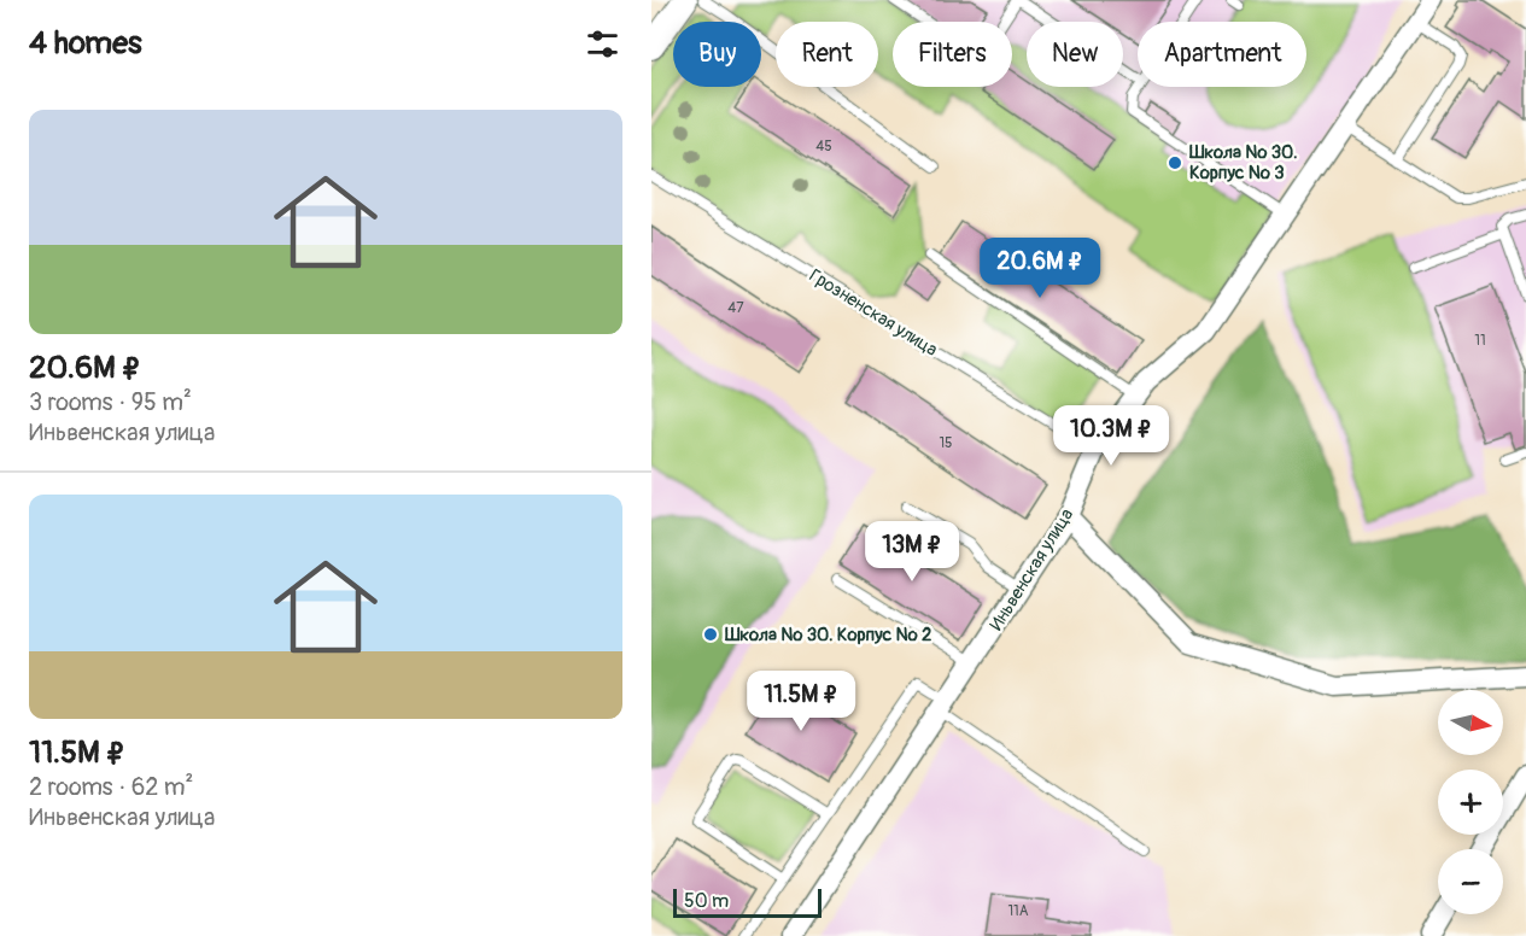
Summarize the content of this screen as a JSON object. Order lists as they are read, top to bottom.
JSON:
{
  "streets": {
    "street": ["Иньвенская улица"],
    "lane": ["Грозненская улица"]
  },
  "crossings": [
    ["Грозненская улица", "Иньвенская улица"]
  ],
  "places": ["Школа № 30. Корпус № 3", "Школа № 30. Корпус № 2"],
  "house_numbers": [
    "45",
    "47",
    "11",
    "15",
    "11А"
  ],
  "scale_bar": "50 m",
  "north": "right",
  "page": {
    "heading": "4 homes",
    "chip": [
      "Buy",
      "Rent",
      "Filters",
      "New",
      "Apartment"
    ],
    "list": [
      {
        "name": "20.6M ₽",
        "note": "3 rooms · 95 m² · Иньвенская улица"
      },
      {
        "name": "11.5M ₽",
        "note": "2 rooms · 62 m² · Иньвенская улица"
      }
    ],
    "price": [
      "20.6M ₽",
      "10.3M ₽",
      "13M ₽",
      "11.5M ₽"
    ],
    "map_buttons": ["+", "−"],
    "scale": "50 m"
  }
}
